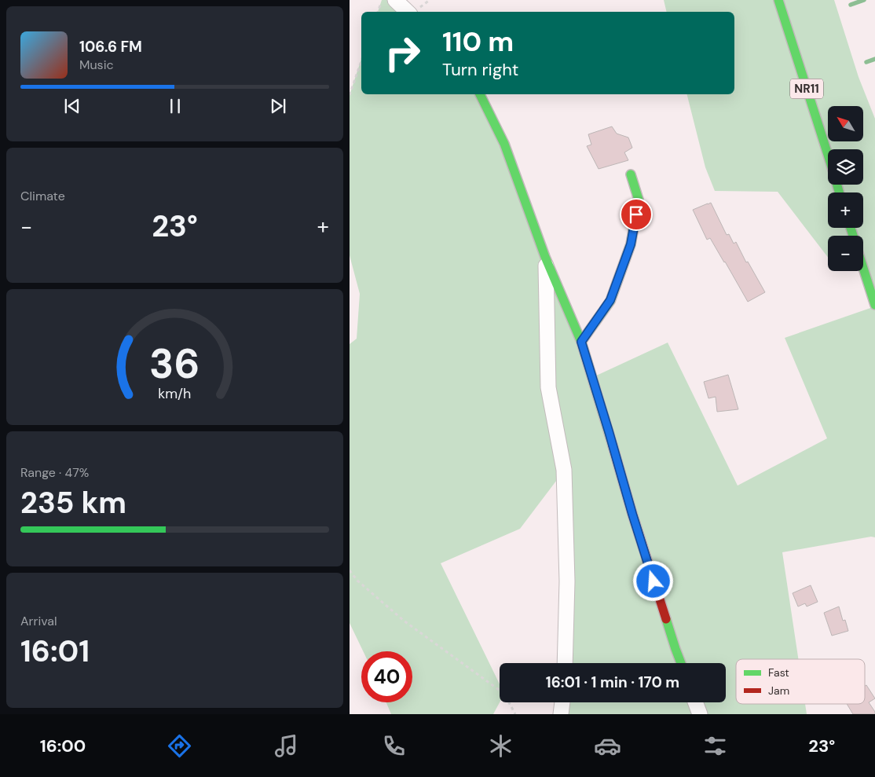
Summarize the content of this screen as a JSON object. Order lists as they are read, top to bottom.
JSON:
{
  "streets": {
    "main road": ["NR11"]
  },
  "legend": ["Fast", "Jam"],
  "north": "top left",
  "page": {
    "turn": ["110 m", "Turn right"],
    "song": ["106.6 FM", "Music"],
    "map_buttons": ["+", "−"],
    "tile": [
      "Climate",
      ["Range · 47%", "235 km"],
      ["Arrival", "16:01"]
    ],
    "heat": ["−", "23°", "+"],
    "limit": "40",
    "trip": "16:01 · 1 min · 170 m",
    "tabs": ["16:00", "23°"],
    "gauge": ["36", "km/h"]
  }
}
